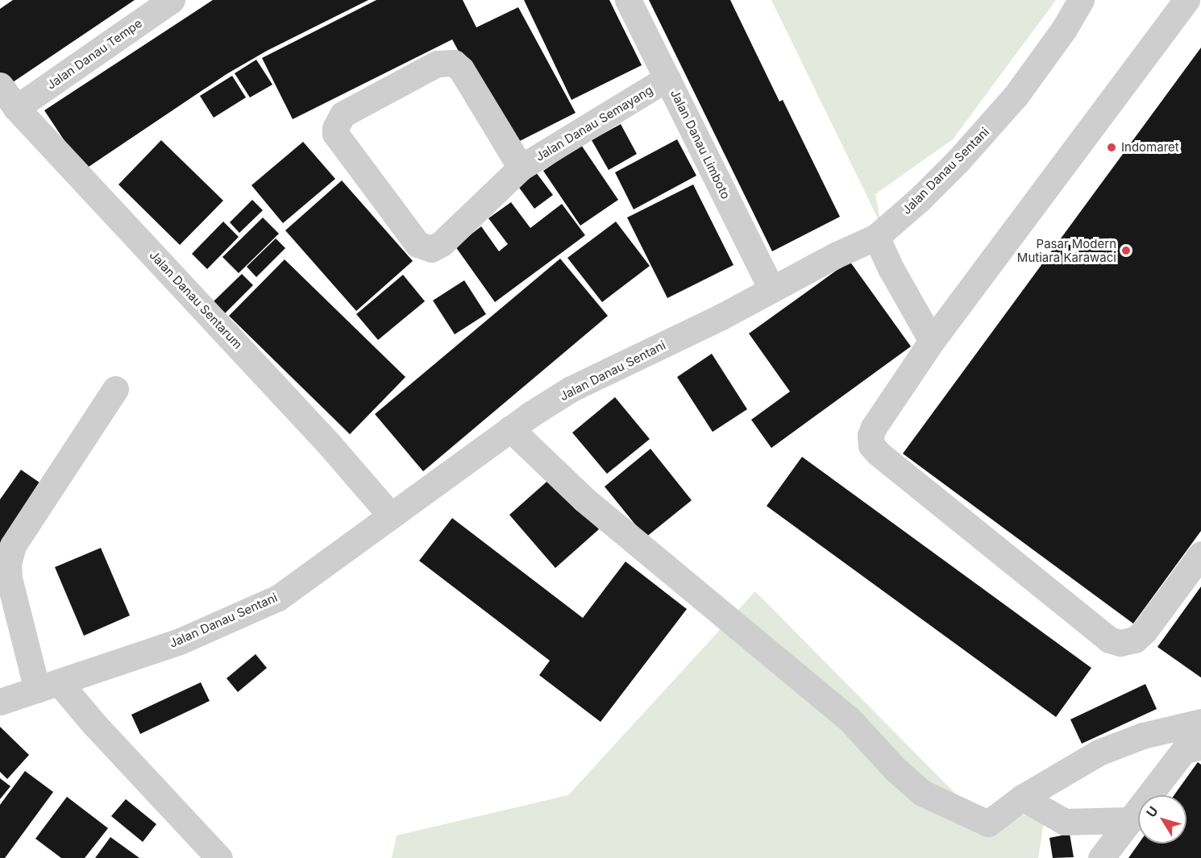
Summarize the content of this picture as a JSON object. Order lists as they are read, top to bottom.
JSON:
{
  "streets": {
    "street": [
      "Jalan Danau Tempe",
      "Jalan Danau Semayang",
      "Jalan Danau Limboto",
      "Jalan Danau Sentani",
      "Jalan Danau Sentarum"
    ]
  },
  "crossings": [
    ["Jalan Danau Tempe", "Jalan Danau Sentarum"],
    ["Jalan Danau Semayang", "Jalan Danau Limboto"],
    ["Jalan Danau Limboto", "Jalan Danau Sentani"],
    ["Jalan Danau Sentani", "Jalan Danau Sentarum"]
  ],
  "places": ["Indomaret", "Pasar Modern Mutiara Karawaci"],
  "north": "top left"
}
